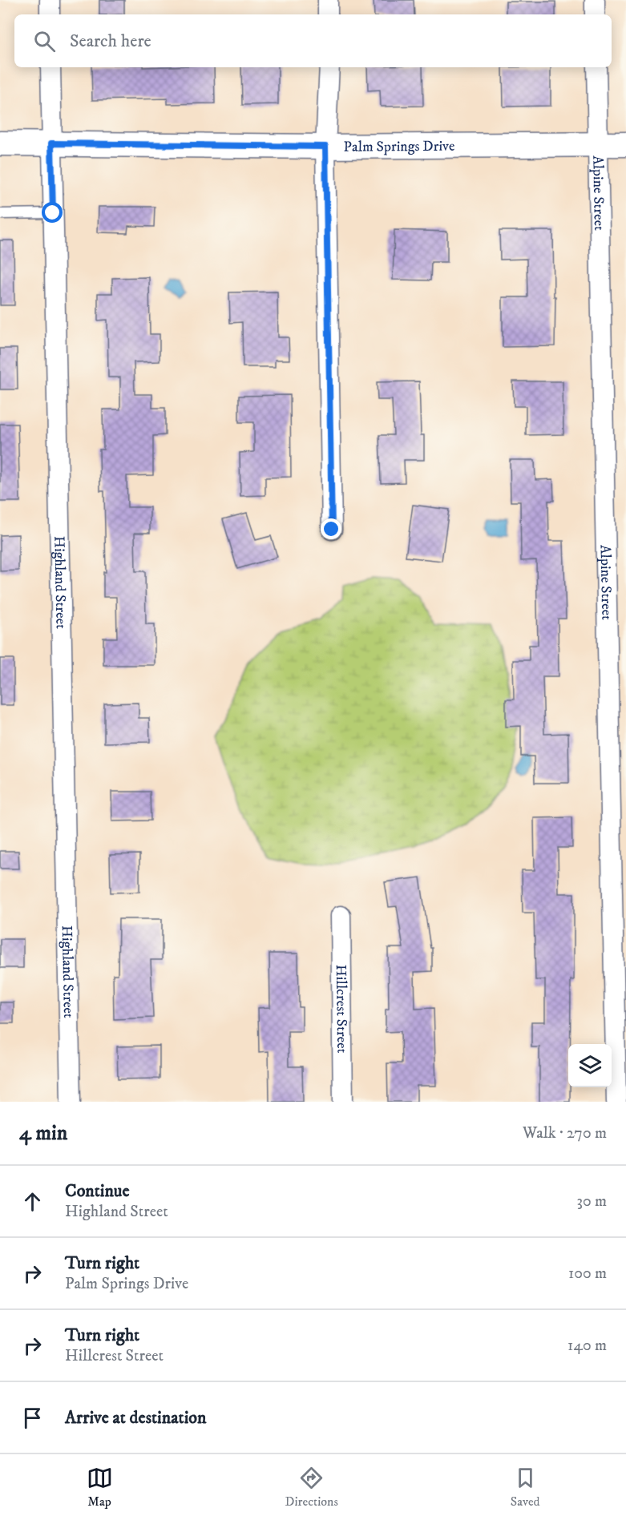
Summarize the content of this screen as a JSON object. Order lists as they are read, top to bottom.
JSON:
{
  "streets": {
    "street": [
      "Palm Springs Drive",
      "Alpine Street",
      "Highland Street",
      "Hillcrest Street"
    ]
  },
  "crossings": [
    ["Palm Springs Drive", "Alpine Street"],
    ["Palm Springs Drive", "Highland Street"]
  ],
  "page": {
    "search": "Search here",
    "heading": ["4 min", "Walk · 270 m"],
    "list": [
      ["Continue", "Highland Street", "30 m"],
      ["Turn right", "Palm Springs Drive", "100 m"],
      ["Turn right", "Hillcrest Street", "140 m"],
      "Arrive at destination"
    ],
    "nav": ["Map", "Directions", "Saved"]
  }
}
